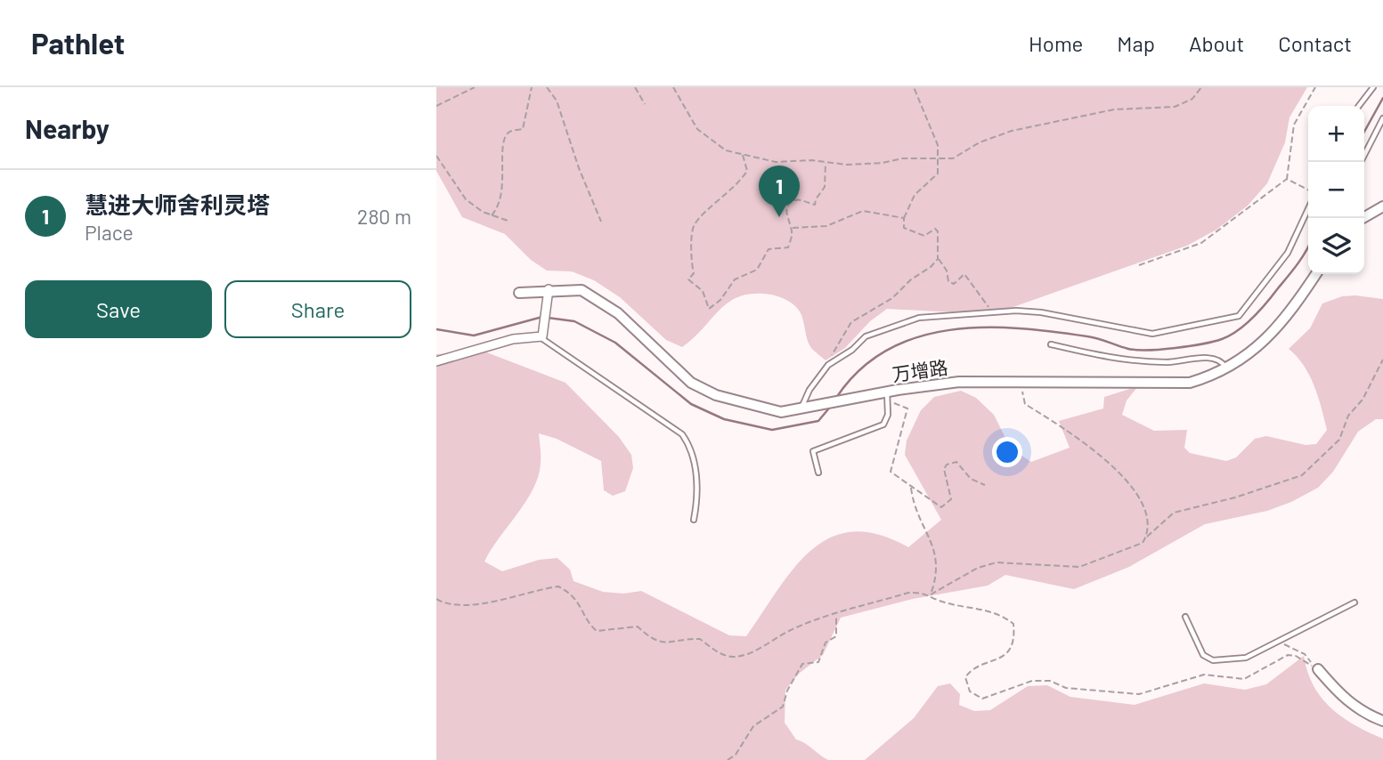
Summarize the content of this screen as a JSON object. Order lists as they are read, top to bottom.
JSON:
{
  "streets": {
    "street": ["万增路"]
  },
  "page": {
    "header": "Pathlet",
    "nav": [
      "Home",
      "Map",
      "About",
      "Contact"
    ],
    "heading": "Nearby",
    "map_buttons": ["+", "−"],
    "pins": "1",
    "list": [
      {
        "mark": "1",
        "name": "慧进大师舍利灵塔",
        "note": "Place",
        "value": "280 m"
      }
    ],
    "buttons": ["Save", "Share"]
  }
}
